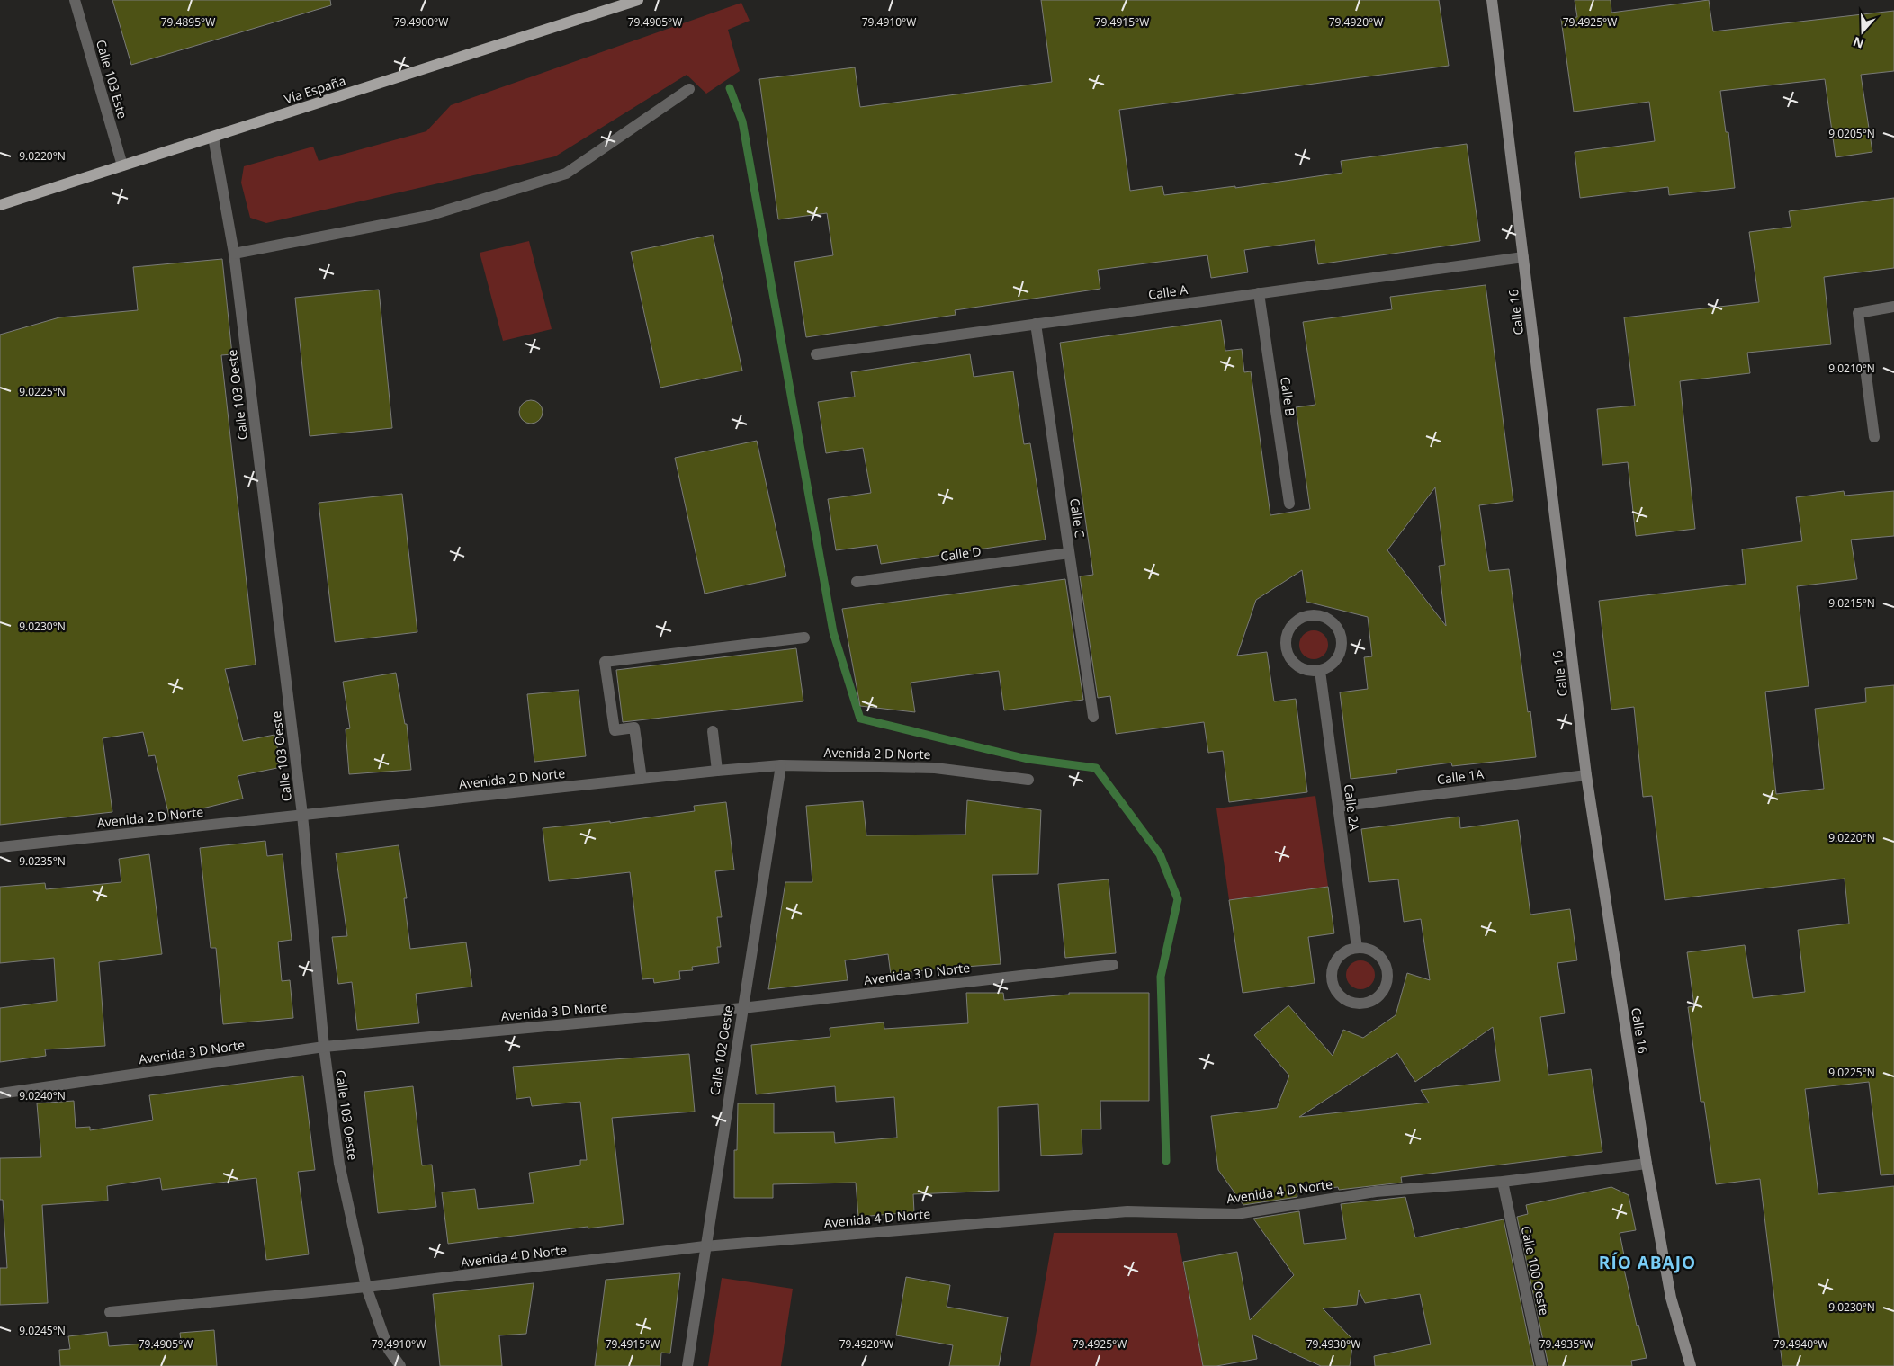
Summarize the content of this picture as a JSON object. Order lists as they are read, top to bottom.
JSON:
{
  "streets": {
    "main road": ["Vía España", "Calle 16"],
    "street": [
      "Calle 103 Este",
      "Calle A",
      "Calle 103 Oeste",
      "Calle B",
      "Calle C",
      "Calle D",
      "Avenida 2 D Norte",
      "Calle 1A",
      "Calle 2A",
      "Avenida 3 D Norte",
      "Calle 102 Oeste",
      "Avenida 4 D Norte",
      "Calle 100 Oeste"
    ]
  },
  "crossings": [
    ["Calle 103 Este", "Vía España"],
    ["Vía España", "Calle 103 Oeste"],
    ["Calle A", "Calle 16"],
    ["Calle A", "Calle B"],
    ["Calle A", "Calle C"],
    ["Calle 16", "Calle 1A"],
    ["Calle 16", "Avenida 4 D Norte"],
    ["Calle 103 Oeste", "Avenida 2 D Norte"],
    ["Calle 103 Oeste", "Avenida 3 D Norte"],
    ["Calle 103 Oeste", "Avenida 4 D Norte"],
    ["Calle C", "Calle D"],
    ["Avenida 2 D Norte", "Calle 102 Oeste"],
    ["Calle 1A", "Calle 2A"],
    ["Avenida 3 D Norte", "Calle 102 Oeste"],
    ["Calle 102 Oeste", "Avenida 4 D Norte"],
    ["Avenida 4 D Norte", "Calle 100 Oeste"]
  ],
  "districts": ["RÍO ABAJO"],
  "north": "bottom",
  "coordinates": [
    "79.4895°W",
    "79.4900°W",
    "79.4905°W",
    "79.4910°W",
    "79.4915°W",
    "79.4920°W",
    "79.4925°W",
    "9.0205°N",
    "9.0220°N",
    "9.0210°N",
    "9.0225°N",
    "9.0215°N",
    "9.0230°N",
    "9.0235°N",
    "9.0240°N",
    "9.0245°N",
    "79.4930°W",
    "79.4935°W",
    "79.4940°W"
  ]
}
